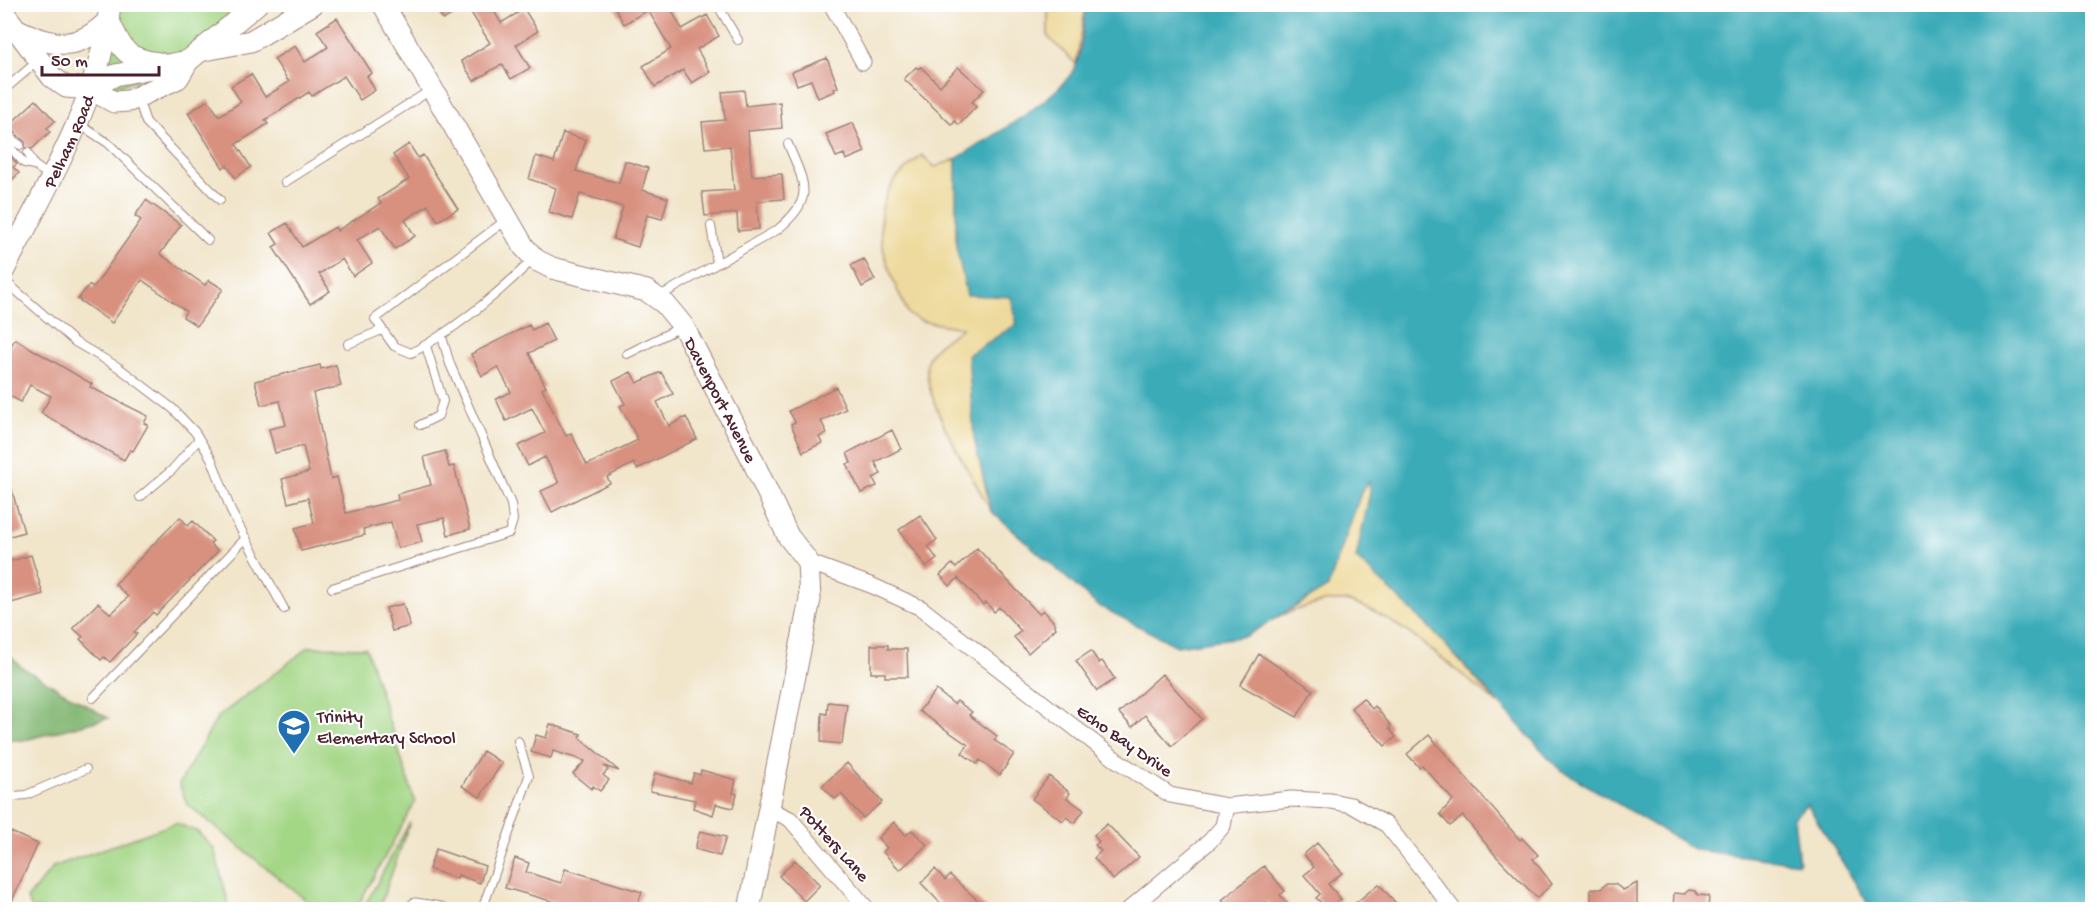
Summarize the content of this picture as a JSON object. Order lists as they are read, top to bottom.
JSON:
{
  "streets": {
    "street": [
      "Pelham Road",
      "Davenport Avenue",
      "Echo Bay Drive",
      "Potters Lane"
    ]
  },
  "crossings": [
    ["Davenport Avenue", "Echo Bay Drive"]
  ],
  "places": {
    "school or university": ["Trinity Elementary School"]
  },
  "scale_bar": "50 m"
}
